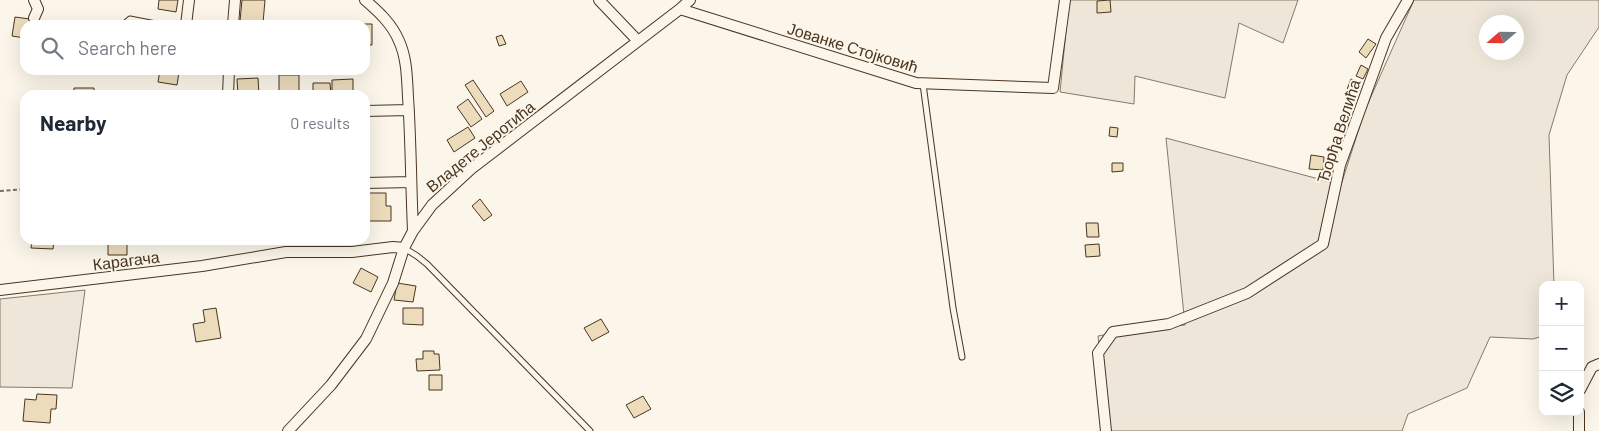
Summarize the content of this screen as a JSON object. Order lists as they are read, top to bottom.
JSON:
{
  "streets": {
    "street": [
      "Јованке Стојковић",
      "Ђорђа Велића",
      "Владете Јеротића",
      "Карагача"
    ]
  },
  "crossings": [
    ["Јованке Стојковић", "Владете Јеротића"],
    ["Владете Јеротића", "Карагача"]
  ],
  "north": "left",
  "page": {
    "search": "Search here",
    "heading": ["Nearby", "0 results"],
    "map_buttons": ["+", "−"]
  }
}
